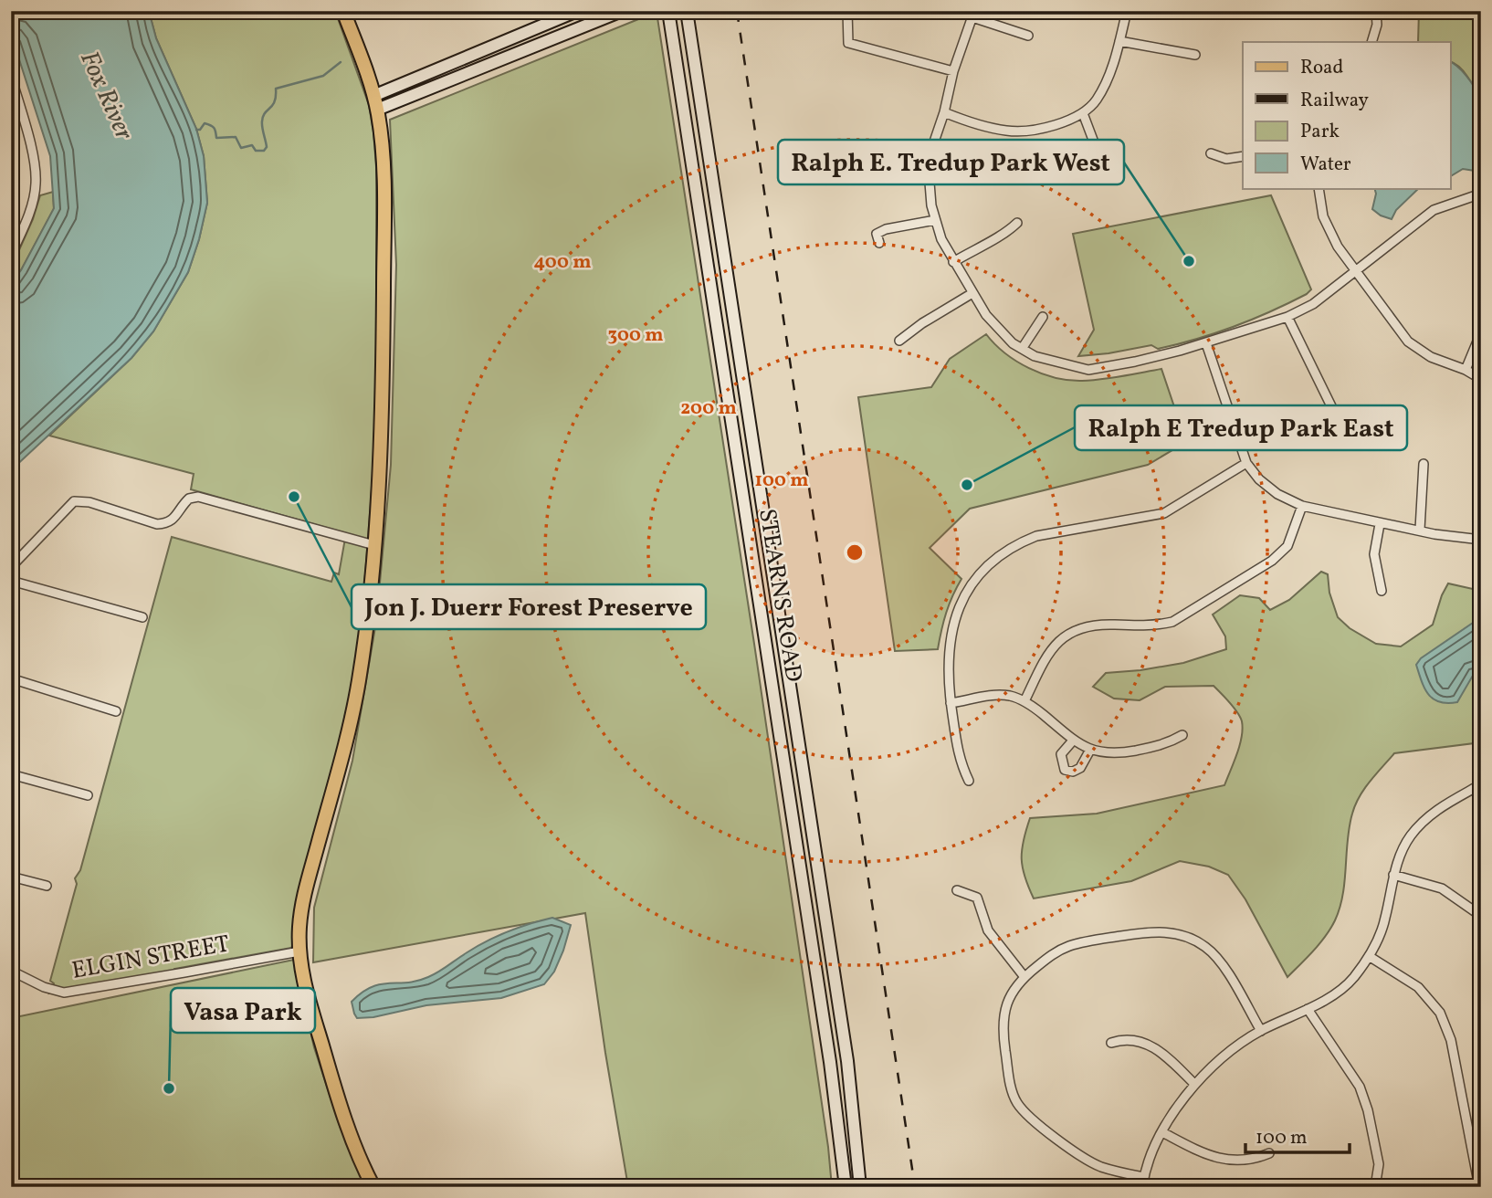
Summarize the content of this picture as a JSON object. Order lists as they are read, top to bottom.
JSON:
{
  "streets": {
    "main road": ["STEARNS ROAD"],
    "street": ["ELGIN STREET"]
  },
  "water": ["Fox River"],
  "places": [
    "Ralph E. Tredup Park West",
    "Ralph E Tredup Park East",
    "Jon J. Duerr Forest Preserve",
    "Vasa Park"
  ],
  "legend": [
    "Road",
    "Railway",
    "Park",
    "Water"
  ],
  "scale_bar": "100 m",
  "rings": [
    "400 m",
    "300 m",
    "200 m",
    "100 m"
  ]
}
